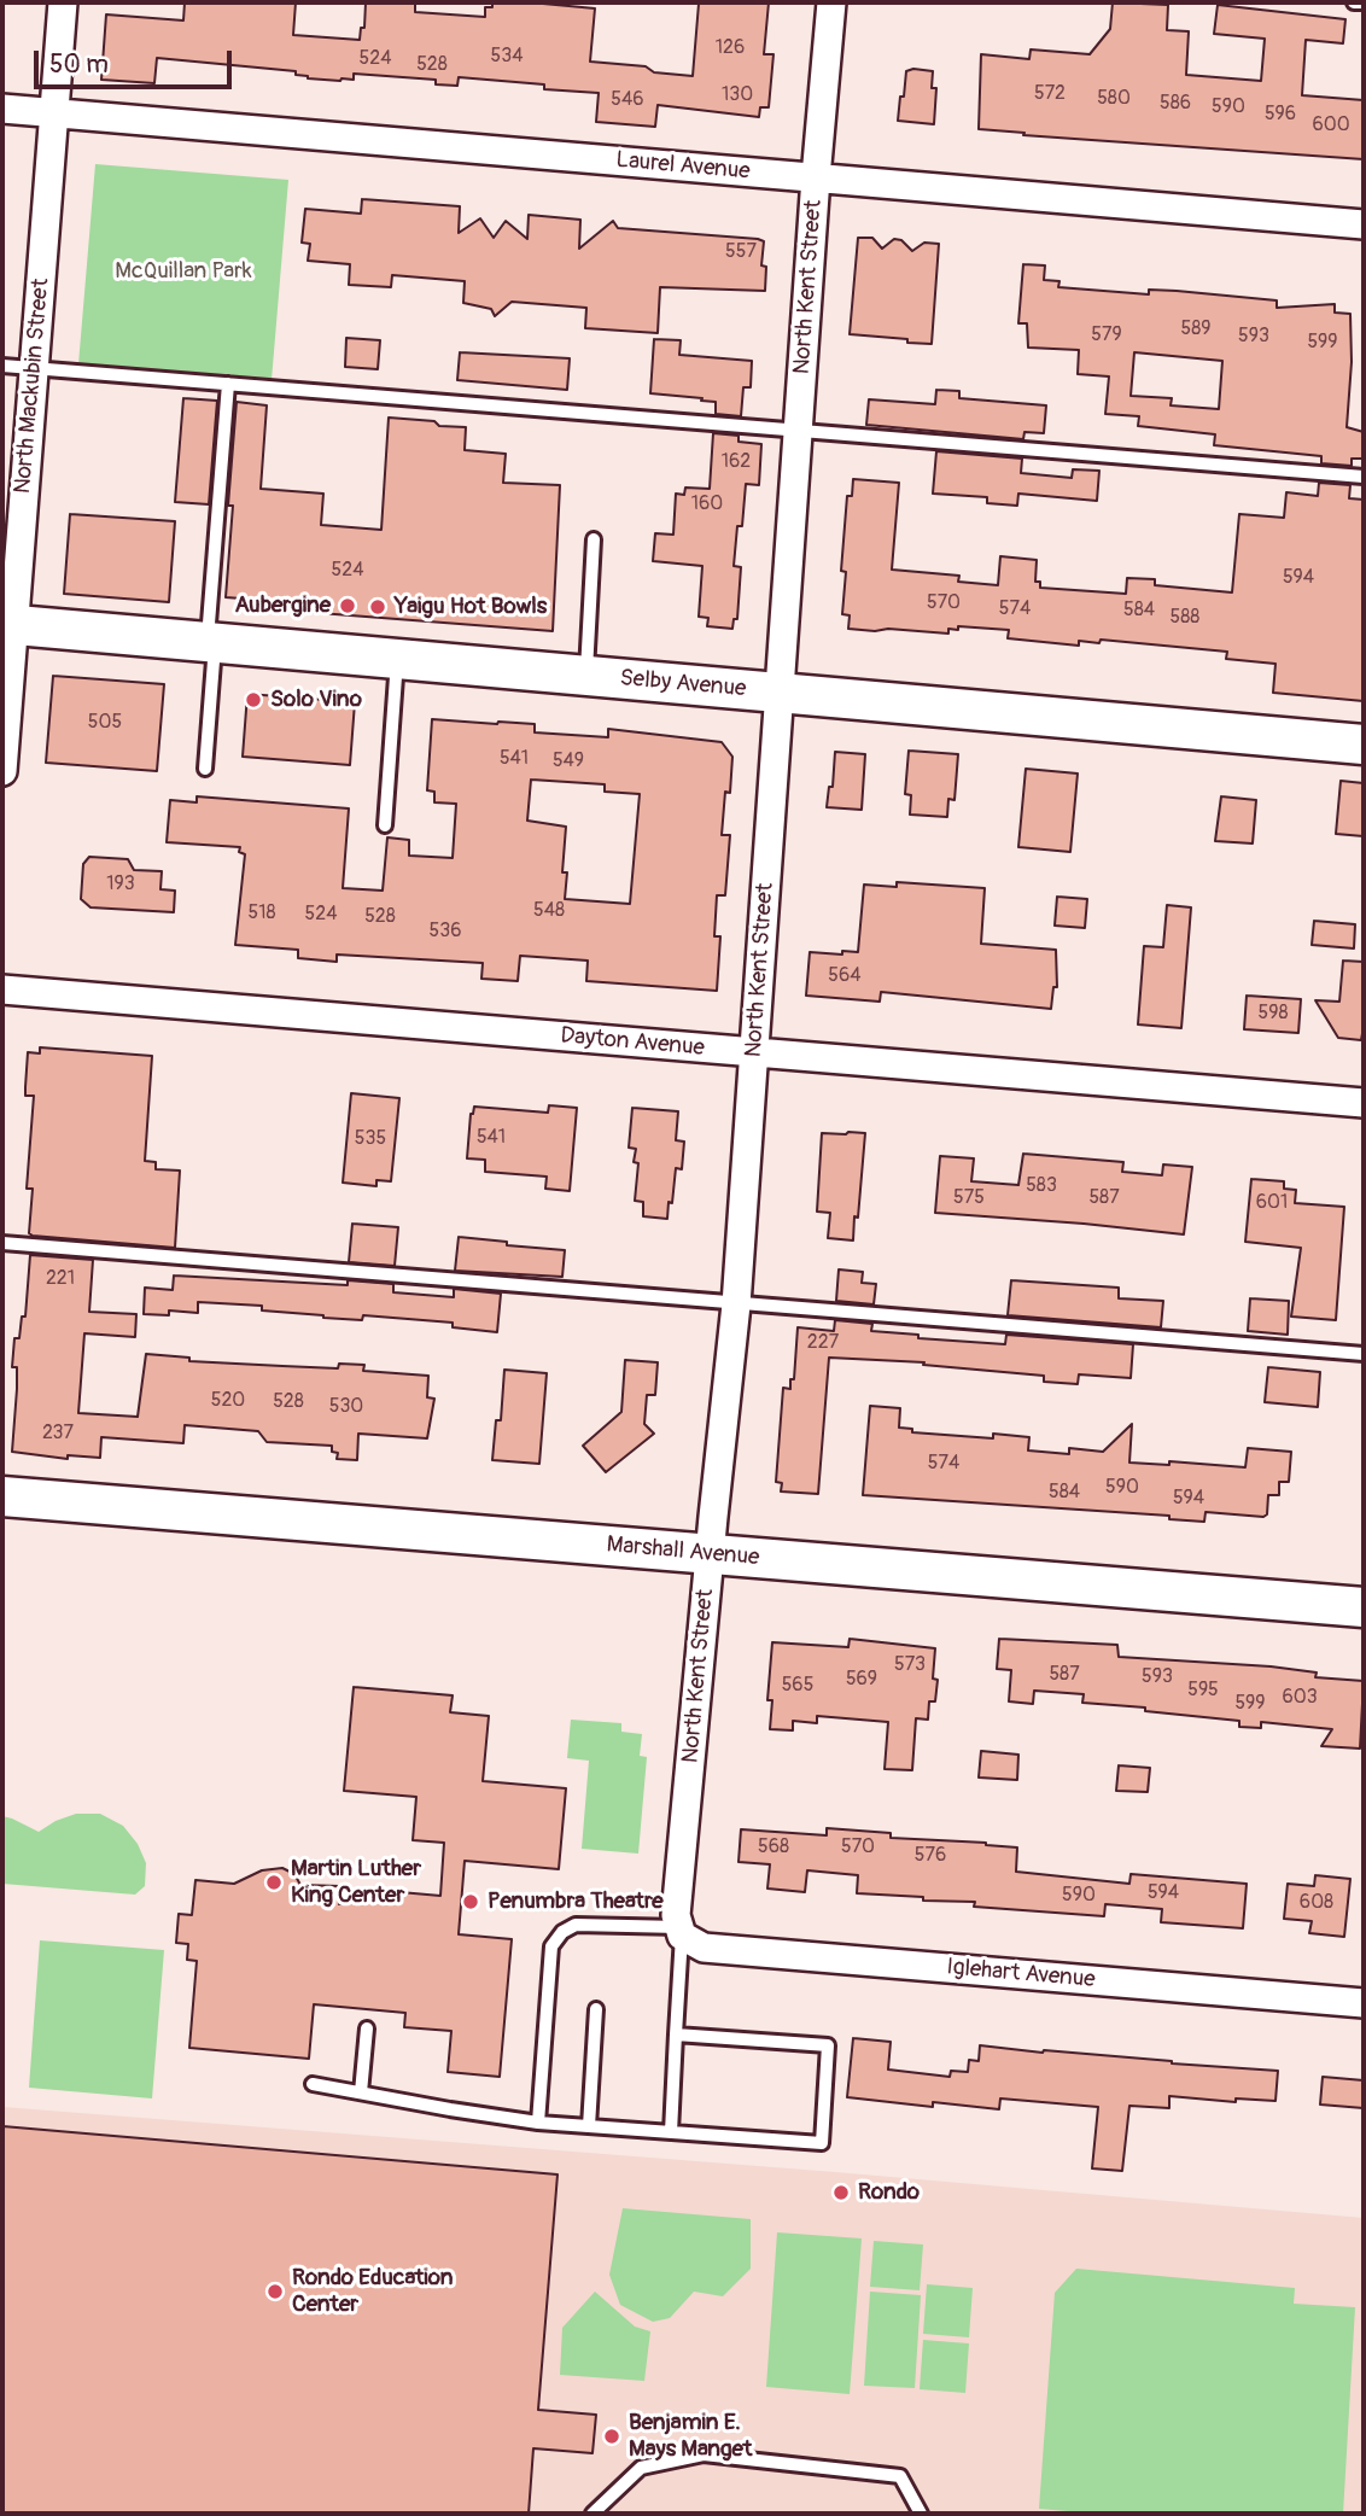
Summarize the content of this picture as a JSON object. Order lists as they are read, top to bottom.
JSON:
{
  "streets": {
    "street": [
      "Laurel Avenue",
      "North Kent Street",
      "North Mackubin Street",
      "Selby Avenue",
      "Dayton Avenue",
      "Marshall Avenue",
      "Iglehart Avenue"
    ]
  },
  "crossings": [
    ["Laurel Avenue", "North Kent Street"],
    ["Laurel Avenue", "North Mackubin Street"],
    ["North Kent Street", "Selby Avenue"],
    ["North Kent Street", "Dayton Avenue"],
    ["North Kent Street", "Marshall Avenue"],
    ["North Kent Street", "Iglehart Avenue"],
    ["North Mackubin Street", "Selby Avenue"]
  ],
  "parks": ["McQuillan Park"],
  "places": [
    "Aubergine",
    "Yaigu Hot Bowls",
    "Solo Vino",
    "Martin Luther King Center",
    "Penumbra Theatre",
    "Rondo",
    "Rondo Education Center",
    "Benjamin E. Mays Manget"
  ],
  "house_numbers": [
    "126",
    "534",
    "524",
    "528",
    "572",
    "130",
    "580",
    "546",
    "586",
    "590",
    "596",
    "600",
    "557",
    "589",
    "579",
    "593",
    "599",
    "162",
    "160",
    "524",
    "594",
    "570",
    "574",
    "584",
    "588",
    "505",
    "541",
    "549",
    "193",
    "548",
    "518",
    "524",
    "528",
    "536",
    "564",
    "598",
    "541",
    "535",
    "583",
    "575",
    "587",
    "601",
    "221",
    "227",
    "520",
    "528",
    "530",
    "237",
    "574",
    "590",
    "584",
    "594",
    "573",
    "587",
    "593",
    "569",
    "565",
    "595",
    "603",
    "599",
    "568",
    "570",
    "576",
    "594",
    "590",
    "608"
  ],
  "scale_bar": "50 m"
}
